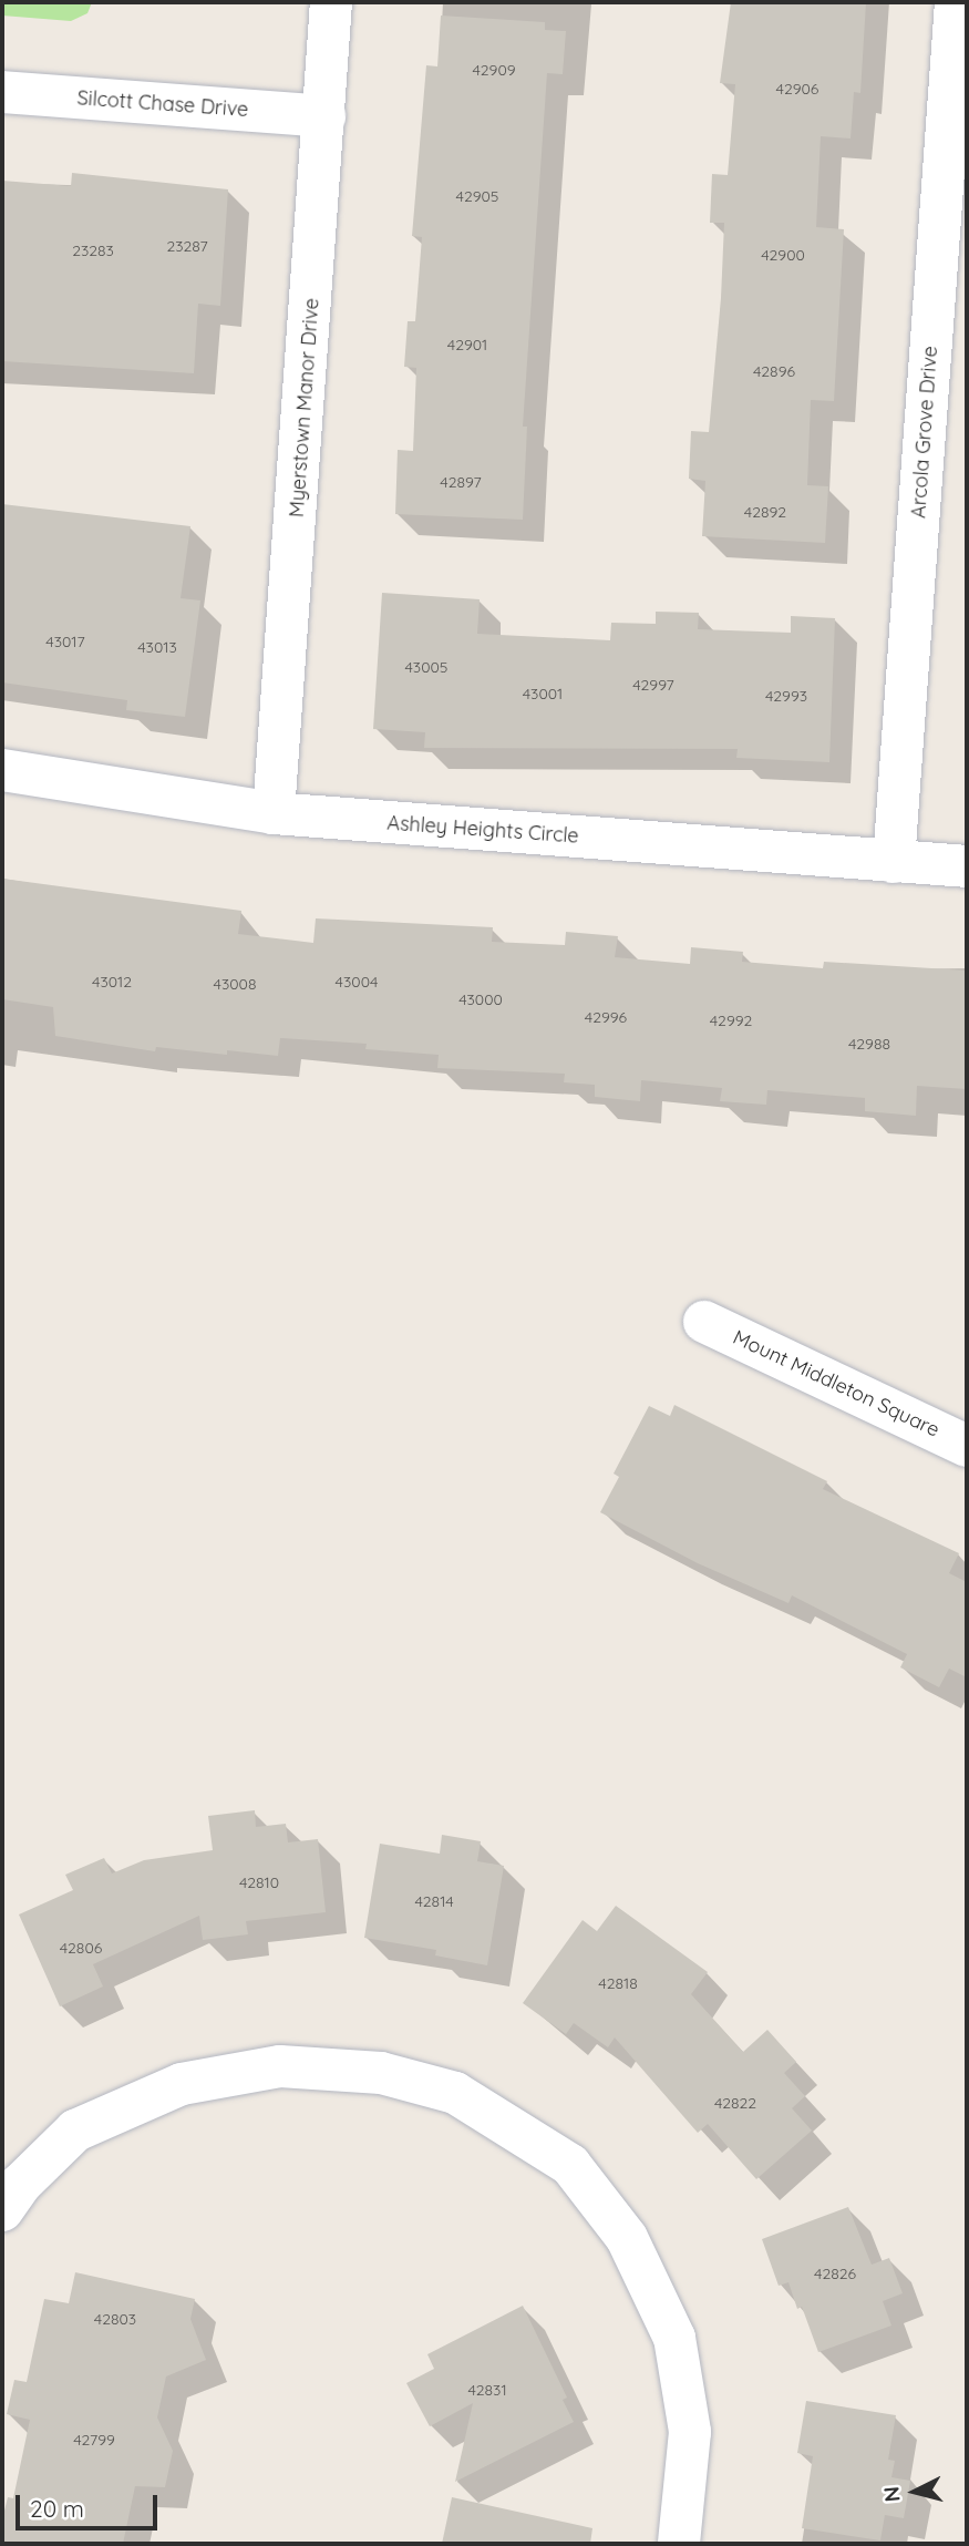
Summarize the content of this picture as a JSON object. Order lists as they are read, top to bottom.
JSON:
{
  "streets": {
    "street": [
      "Silcott Chase Drive",
      "Myerstown Manor Drive",
      "Arcola Grove Drive",
      "Ashley Heights Circle",
      "Mount Middleton Square"
    ]
  },
  "crossings": [
    ["Silcott Chase Drive", "Myerstown Manor Drive"],
    ["Myerstown Manor Drive", "Ashley Heights Circle"],
    ["Arcola Grove Drive", "Ashley Heights Circle"]
  ],
  "house_numbers": [
    "42909",
    "42906",
    "42905",
    "23287",
    "23283",
    "42900",
    "42901",
    "42896",
    "42897",
    "42892",
    "43017",
    "43013",
    "43005",
    "42997",
    "43001",
    "42993",
    "43012",
    "43004",
    "43008",
    "43000",
    "42996",
    "42992",
    "42988",
    "42810",
    "42814",
    "42806",
    "42818",
    "42822",
    "42826",
    "42803",
    "42831",
    "42799"
  ],
  "scale_bar": "20 m",
  "north": "left"
}
